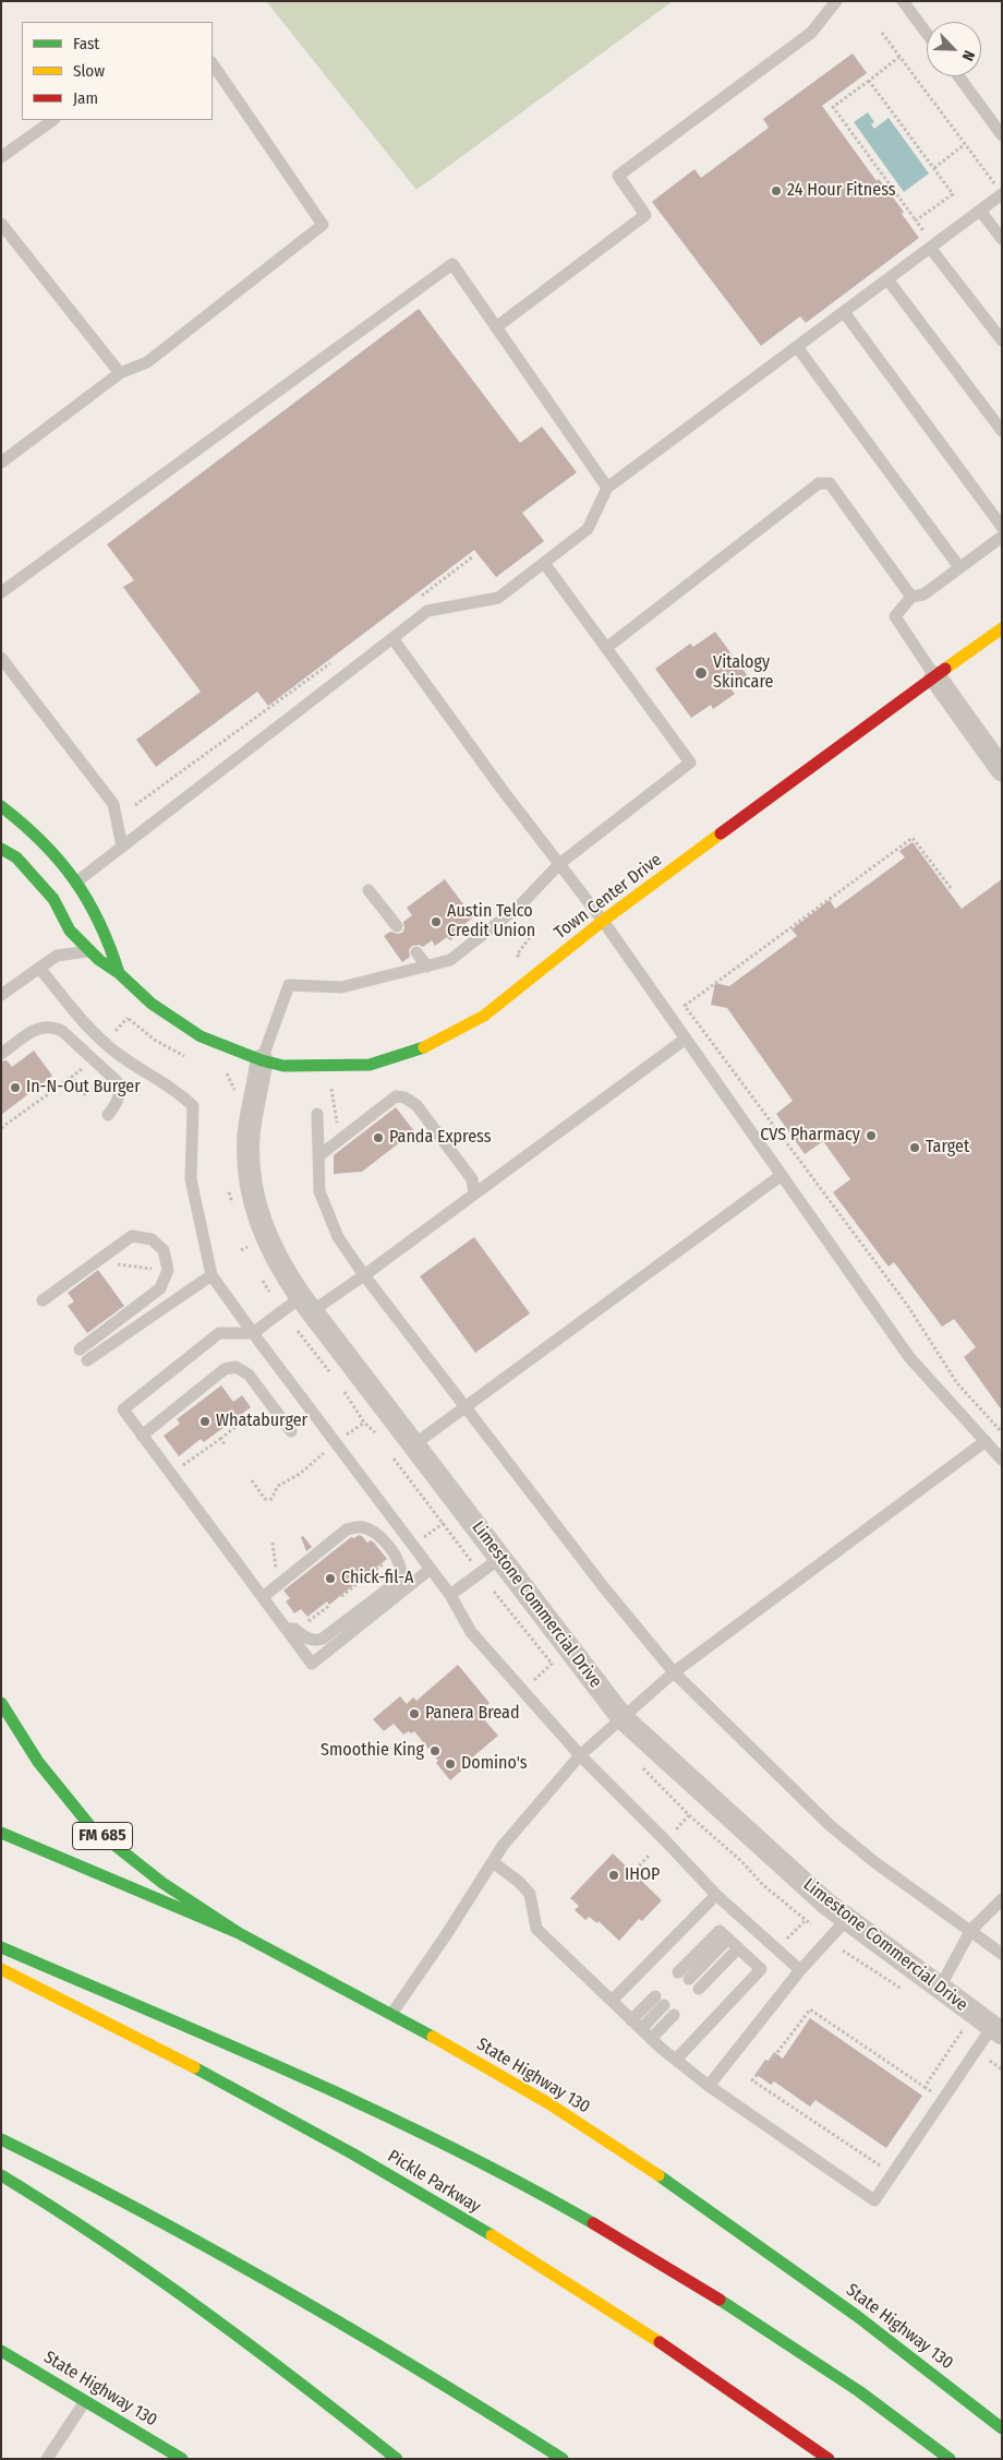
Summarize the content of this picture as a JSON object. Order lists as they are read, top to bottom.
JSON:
{
  "streets": {
    "main road": [
      "Town Center Drive",
      "FM 685",
      "State Highway 130",
      "Pickle Parkway"
    ],
    "street": ["Limestone Commercial Drive"]
  },
  "crossings": [
    ["Town Center Drive", "Limestone Commercial Drive"],
    ["FM 685", "State Highway 130"]
  ],
  "places": [
    "24 Hour Fitness",
    "Vitalogy Skincare",
    "Austin Telco Credit Union",
    "In-N-Out Burger",
    "CVS Pharmacy",
    "Panda Express",
    "Target",
    "Whataburger",
    "Chick-fil-A",
    "Panera Bread",
    "Smoothie King",
    "Domino's",
    "IHOP"
  ],
  "legend": ["Fast", "Slow", "Jam"],
  "north": "bottom right"
}
